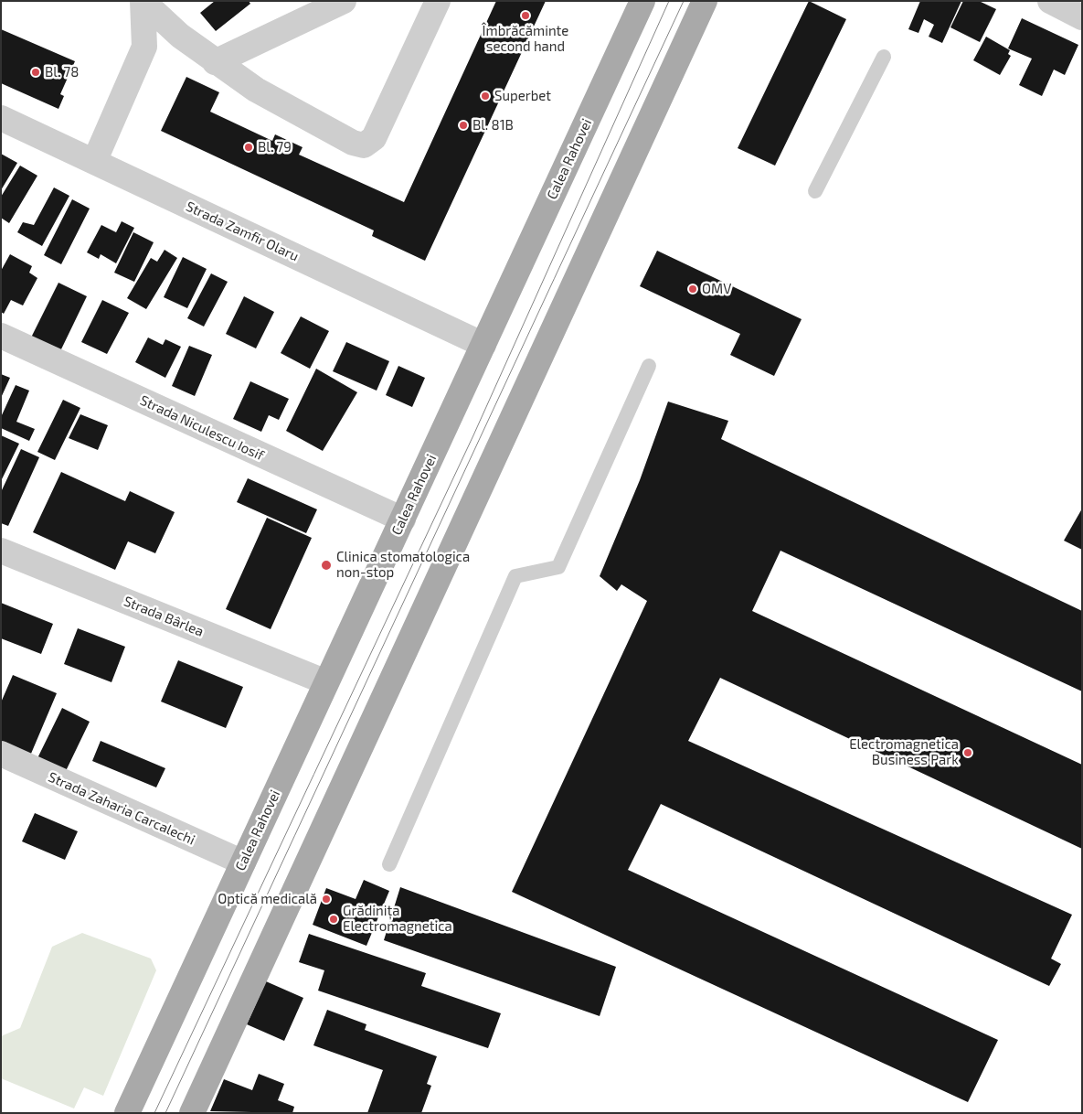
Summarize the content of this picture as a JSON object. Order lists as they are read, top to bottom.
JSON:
{
  "streets": {
    "main road": ["Calea Rahovei"],
    "street": [
      "Strada Zamfir Olaru",
      "Strada Niculescu Iosif",
      "Strada Bârlea",
      "Strada Zaharia Carcalechi"
    ]
  },
  "crossings": [
    ["Calea Rahovei", "Strada Zamfir Olaru"],
    ["Calea Rahovei", "Strada Niculescu Iosif"],
    ["Calea Rahovei", "Strada Bârlea"],
    ["Calea Rahovei", "Strada Zaharia Carcalechi"]
  ],
  "places": [
    "Îmbrăcăminte second hand",
    "Bl. 78",
    "Superbet",
    "Bl. 81B",
    "Bl. 79",
    "OMV",
    "Clinica stomatologica non-stop",
    "Electromagnetica Business Park",
    "Optică medicală",
    "Grădinița Electromagnetica"
  ]
}
